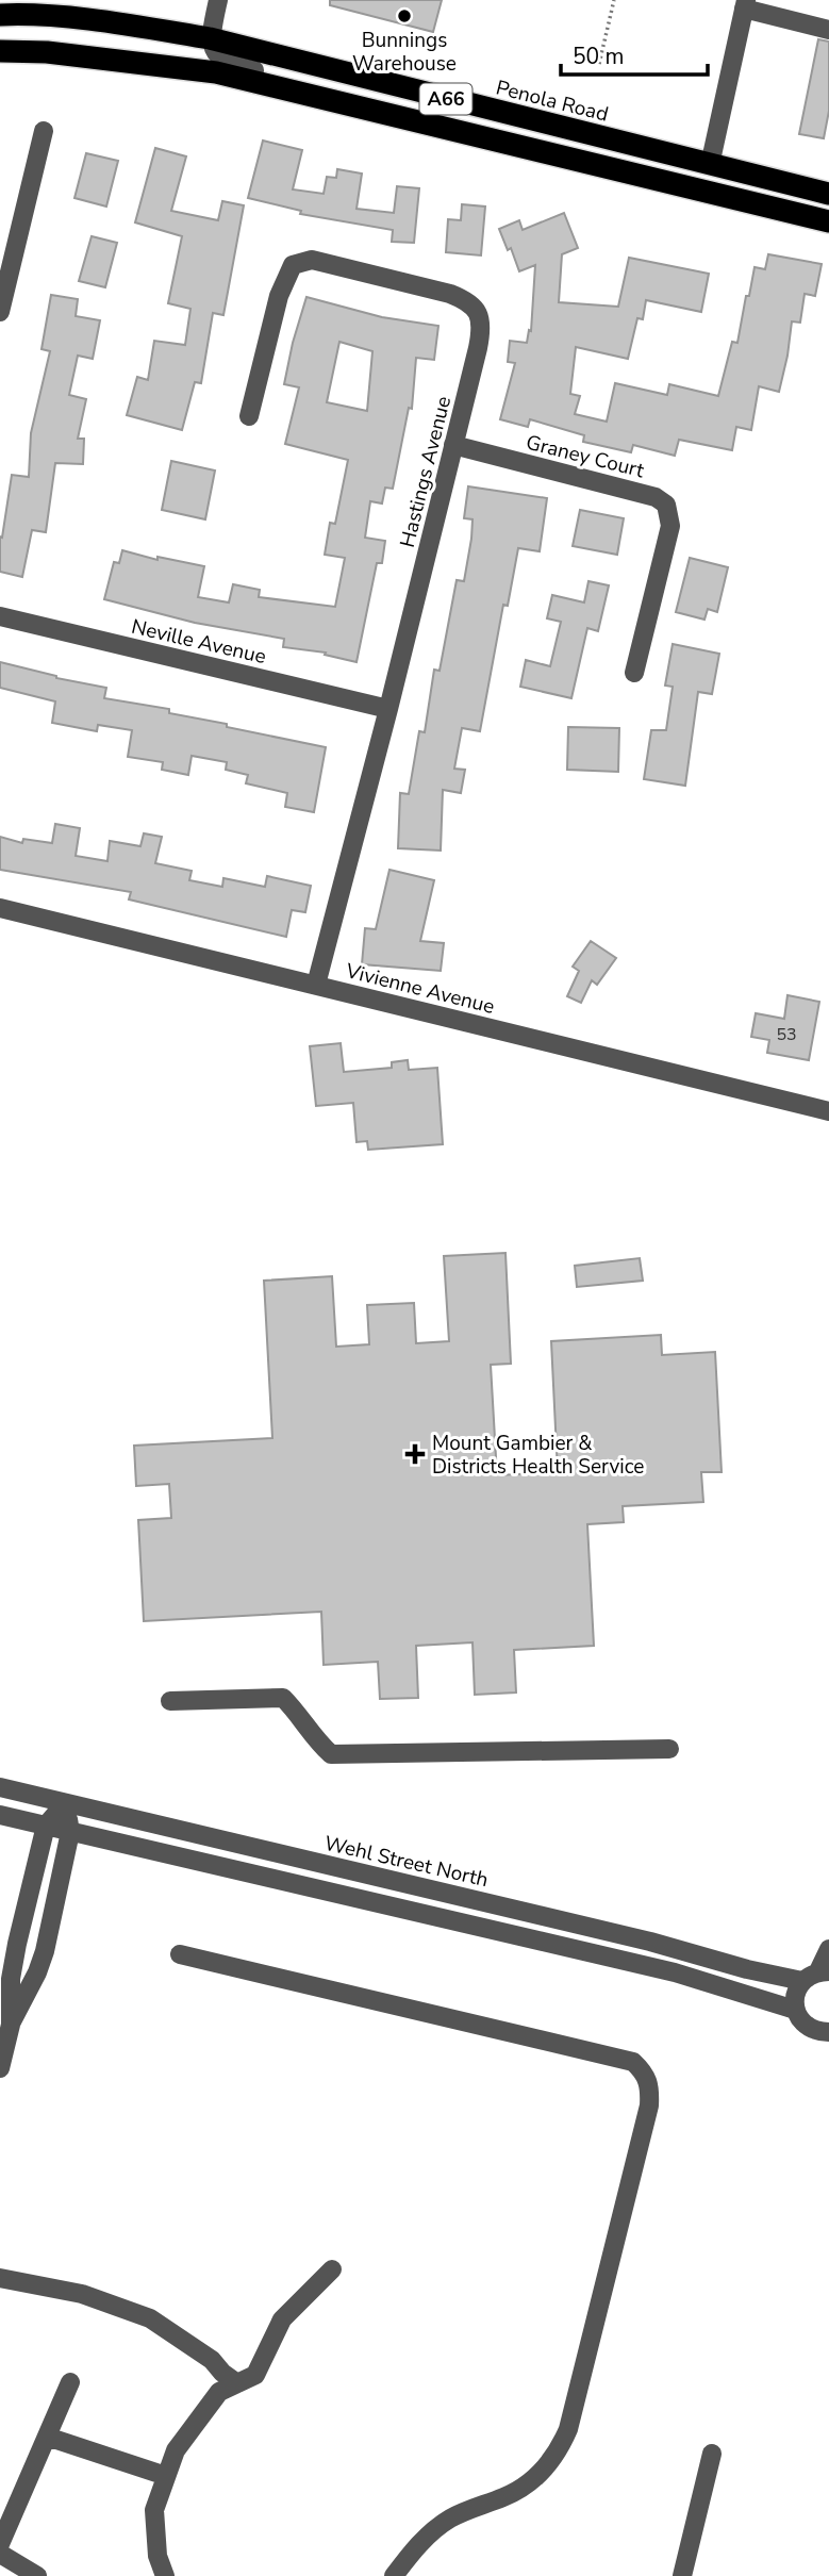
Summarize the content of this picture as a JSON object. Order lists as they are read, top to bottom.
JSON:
{
  "streets": {
    "highway": ["A66", "Penola Road"],
    "street": [
      "Graney Court",
      "Hastings Avenue",
      "Neville Avenue",
      "Vivienne Avenue",
      "Wehl Street North"
    ]
  },
  "crossings": [
    ["Graney Court", "Hastings Avenue"],
    ["Hastings Avenue", "Neville Avenue"],
    ["Hastings Avenue", "Vivienne Avenue"]
  ],
  "places": {
    "other": ["Bunnings Warehouse"],
    "health": ["Mount Gambier & Districts Health Service"]
  },
  "house_numbers": ["53"],
  "scale_bar": "50 m"
}
